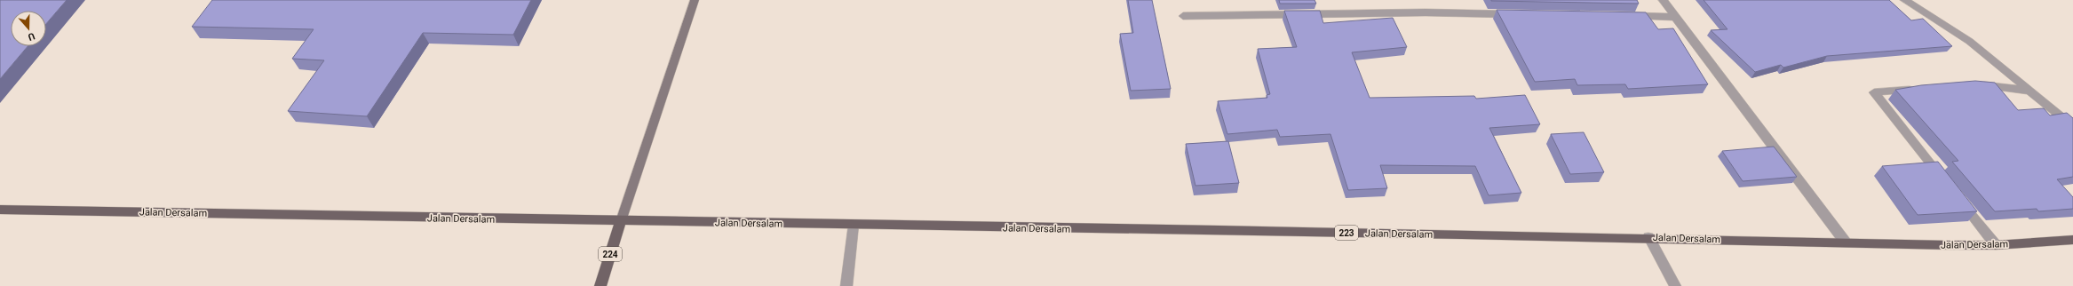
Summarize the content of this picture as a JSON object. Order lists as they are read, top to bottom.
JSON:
{
  "streets": {
    "main road": ["Jalan Dersalam", "223", "224"]
  },
  "crossings": [
    ["Jalan Dersalam", "224"]
  ],
  "north": "bottom"
}
